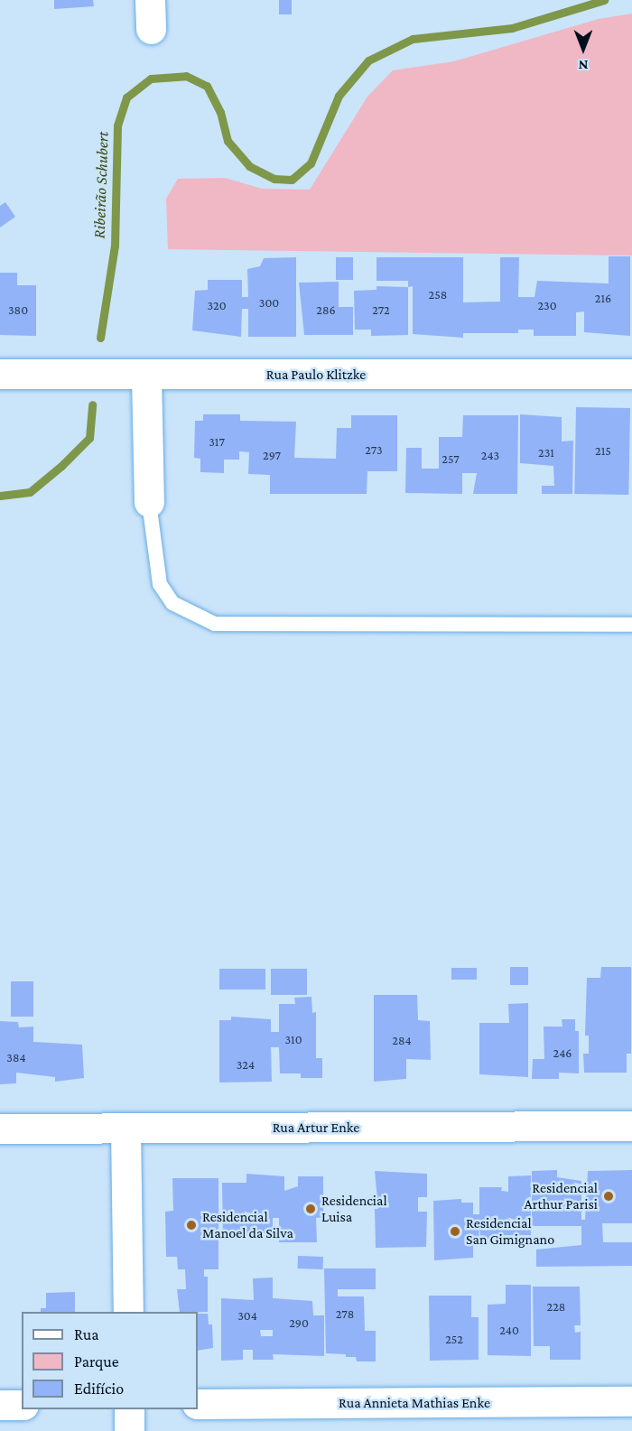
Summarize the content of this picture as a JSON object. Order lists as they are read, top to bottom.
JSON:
{
  "streets": {
    "street": ["Rua Paulo Klitzke", "Rua Artur Enke", "Rua Annieta Mathias Enke"]
  },
  "water": ["Ribeirão Schubert"],
  "places": [
    "Residencial Arthur Parisi",
    "Residencial Luisa",
    "Residencial Manoel da Silva",
    "Residencial San Gimignano"
  ],
  "house_numbers": [
    "258",
    "216",
    "300",
    "320",
    "230",
    "380",
    "286",
    "272",
    "317",
    "273",
    "215",
    "231",
    "297",
    "243",
    "257",
    "310",
    "284",
    "246",
    "384",
    "324",
    "228",
    "278",
    "304",
    "290",
    "240",
    "252"
  ],
  "legend": ["Rua", "Parque", "Edifício"],
  "north": "bottom"
}
